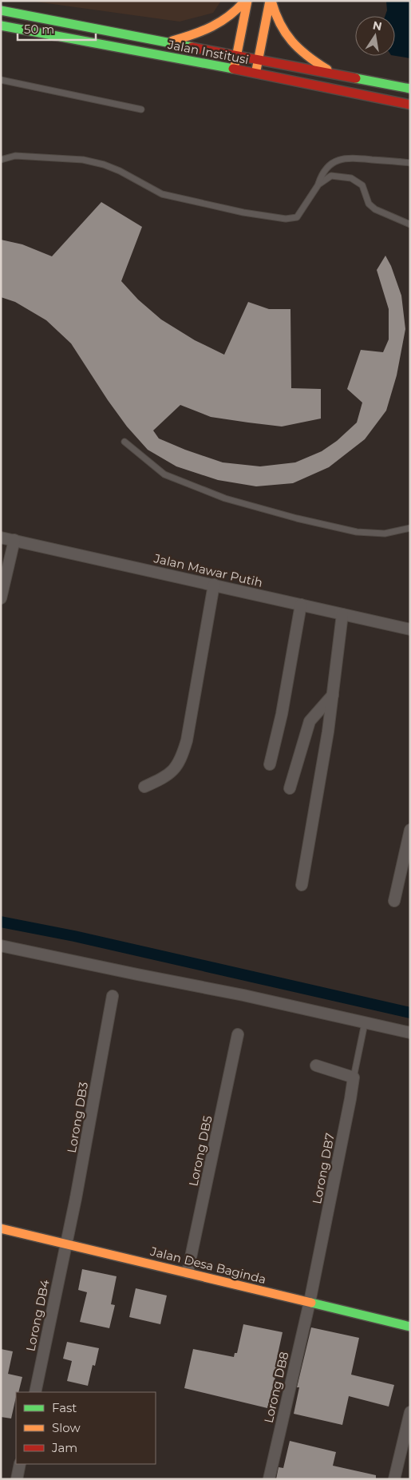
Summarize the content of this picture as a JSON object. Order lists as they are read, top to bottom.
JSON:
{
  "streets": {
    "street": [
      "Jalan Institusi",
      "Jalan Mawar Putih",
      "Lorong DB3",
      "Lorong DB5",
      "Lorong DB7",
      "Jalan Desa Baginda",
      "Lorong DB4",
      "Lorong DB8"
    ]
  },
  "crossings": [
    ["Lorong DB3", "Jalan Desa Baginda"],
    ["Lorong DB3", "Lorong DB4"],
    ["Lorong DB5", "Jalan Desa Baginda"],
    ["Lorong DB7", "Jalan Desa Baginda"],
    ["Lorong DB7", "Lorong DB8"],
    ["Jalan Desa Baginda", "Lorong DB4"],
    ["Jalan Desa Baginda", "Lorong DB8"]
  ],
  "legend": ["Fast", "Slow", "Jam"],
  "scale_bar": "50 m",
  "north": "top"
}
